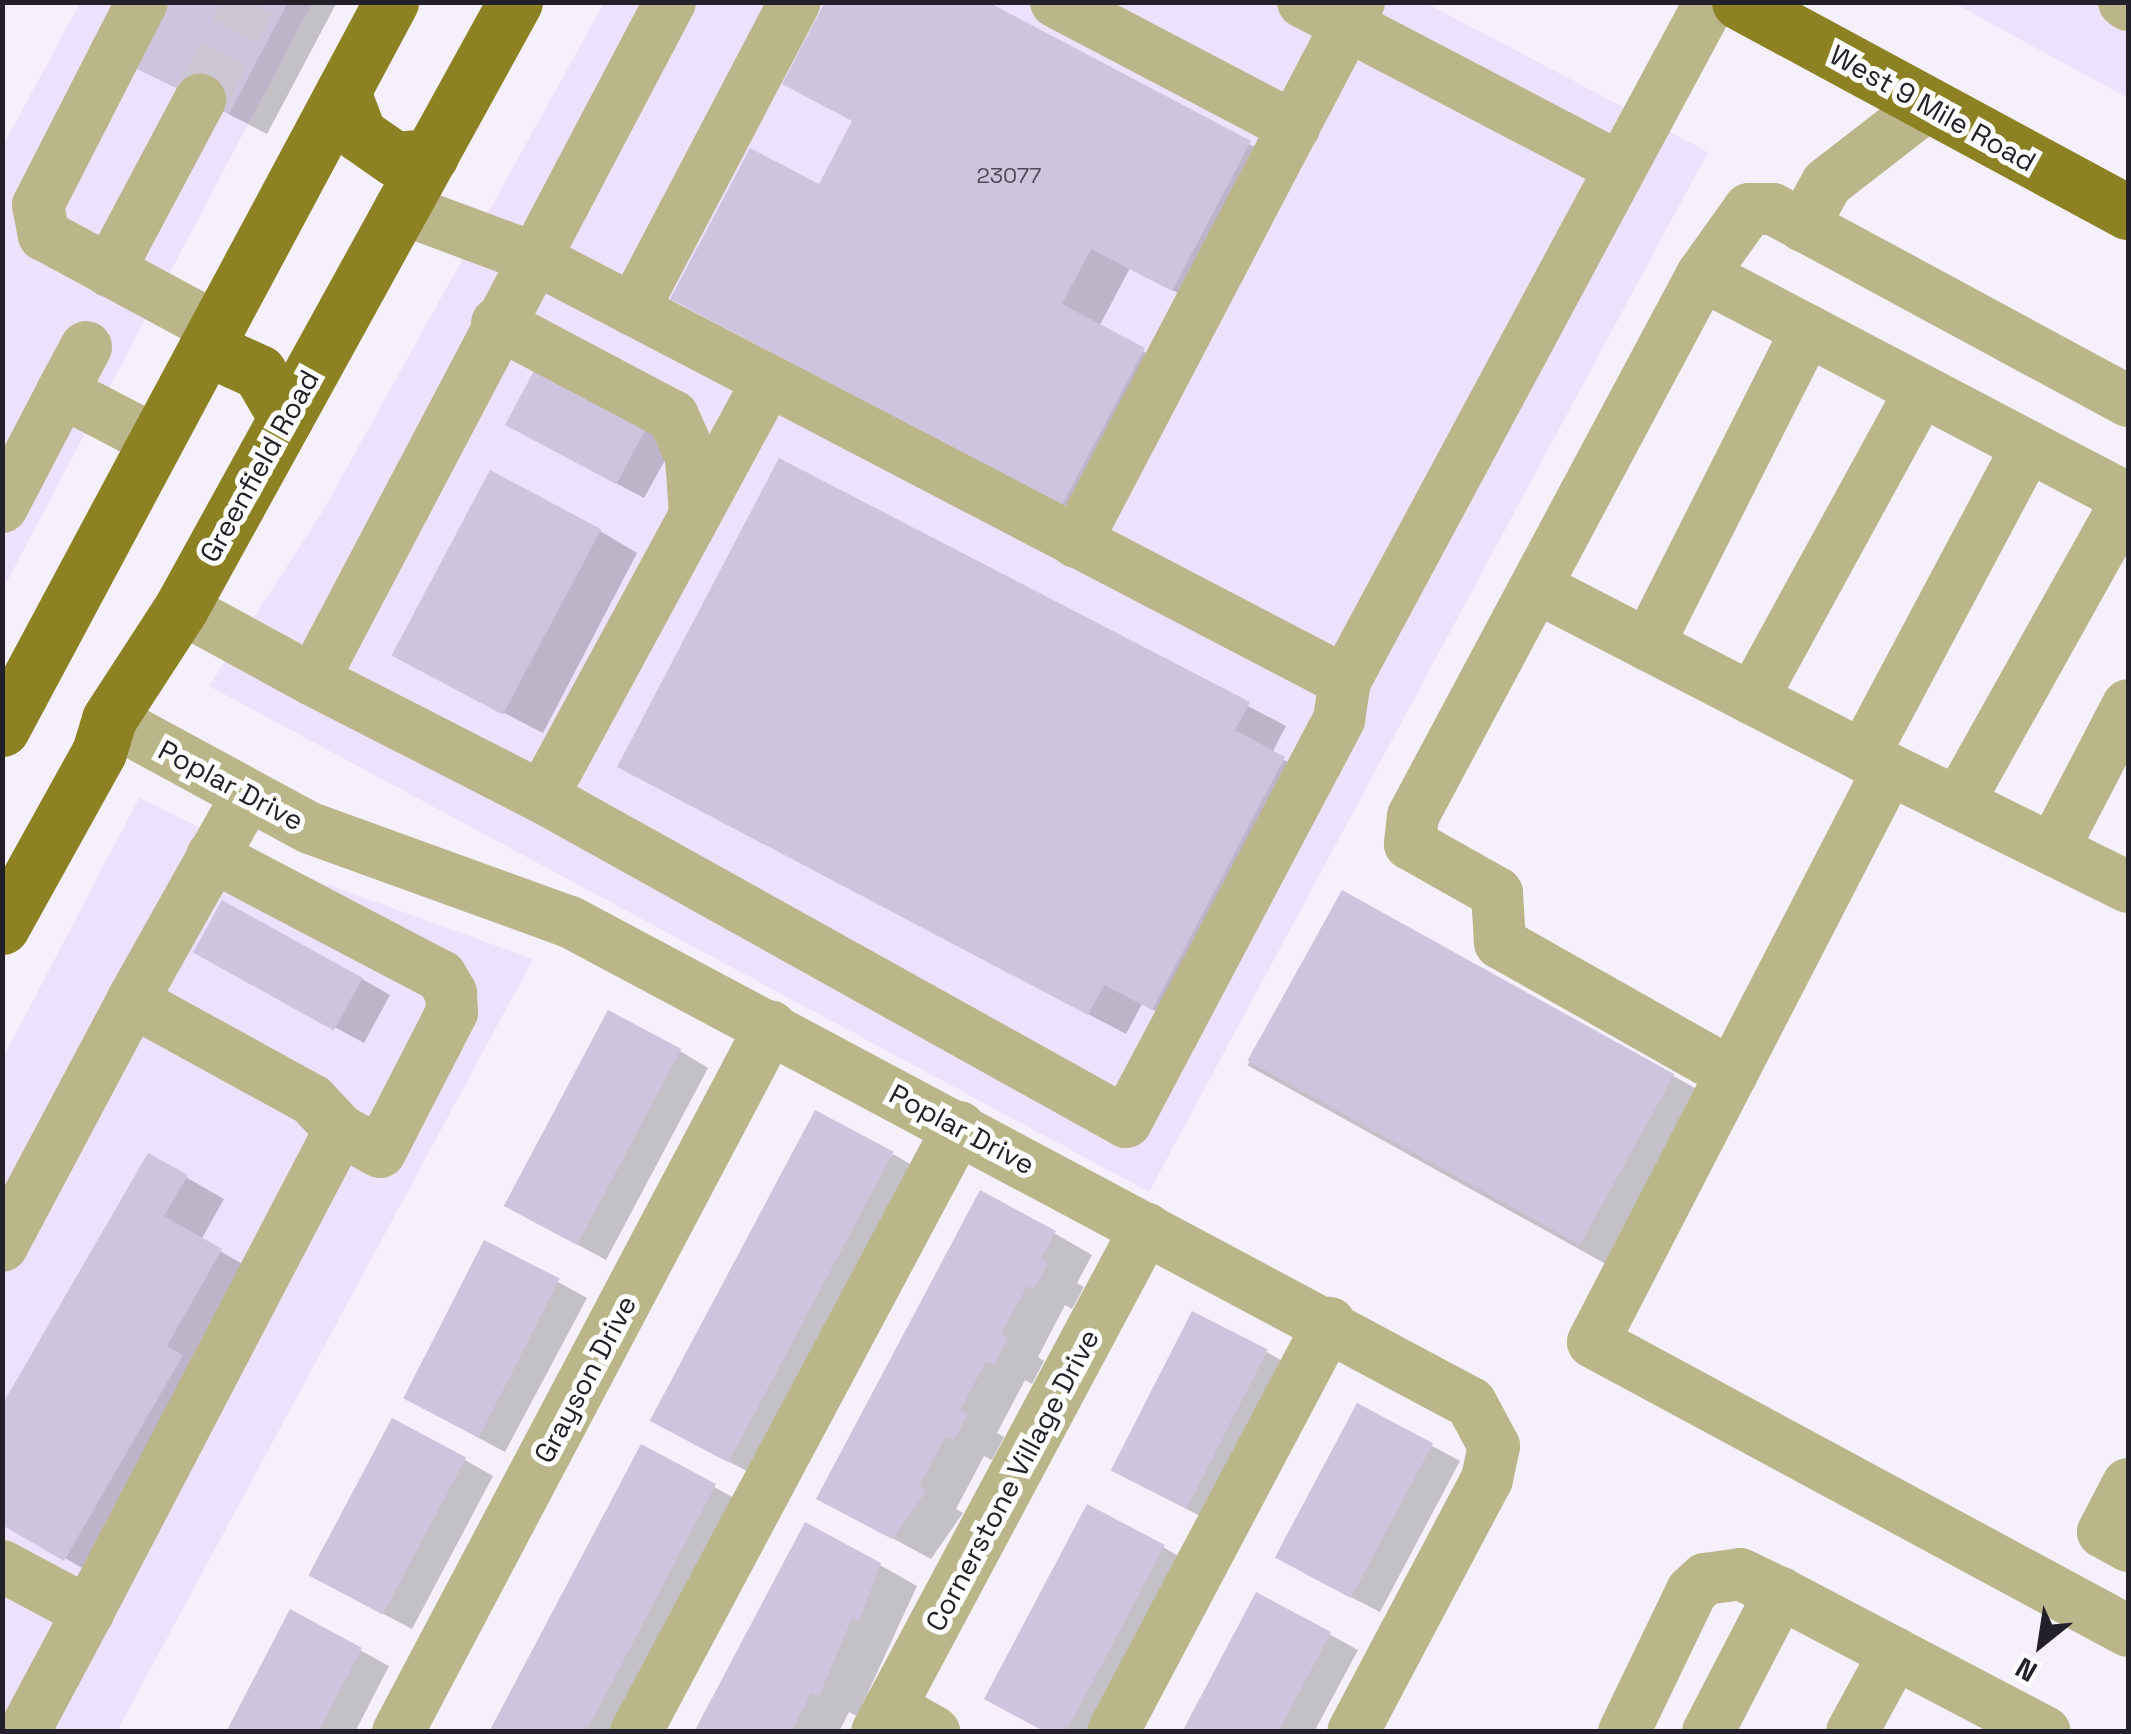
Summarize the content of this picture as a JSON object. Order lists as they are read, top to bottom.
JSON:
{
  "streets": {
    "main road": ["West 9 Mile Road", "Greenfield Road"],
    "street": ["Poplar Drive", "Grayson Drive", "Cornerstone Village Drive"]
  },
  "crossings": [
    ["Greenfield Road", "Poplar Drive"],
    ["Poplar Drive", "Grayson Drive"],
    ["Poplar Drive", "Cornerstone Village Drive"]
  ],
  "house_numbers": ["23077"],
  "north": "bottom left"
}
